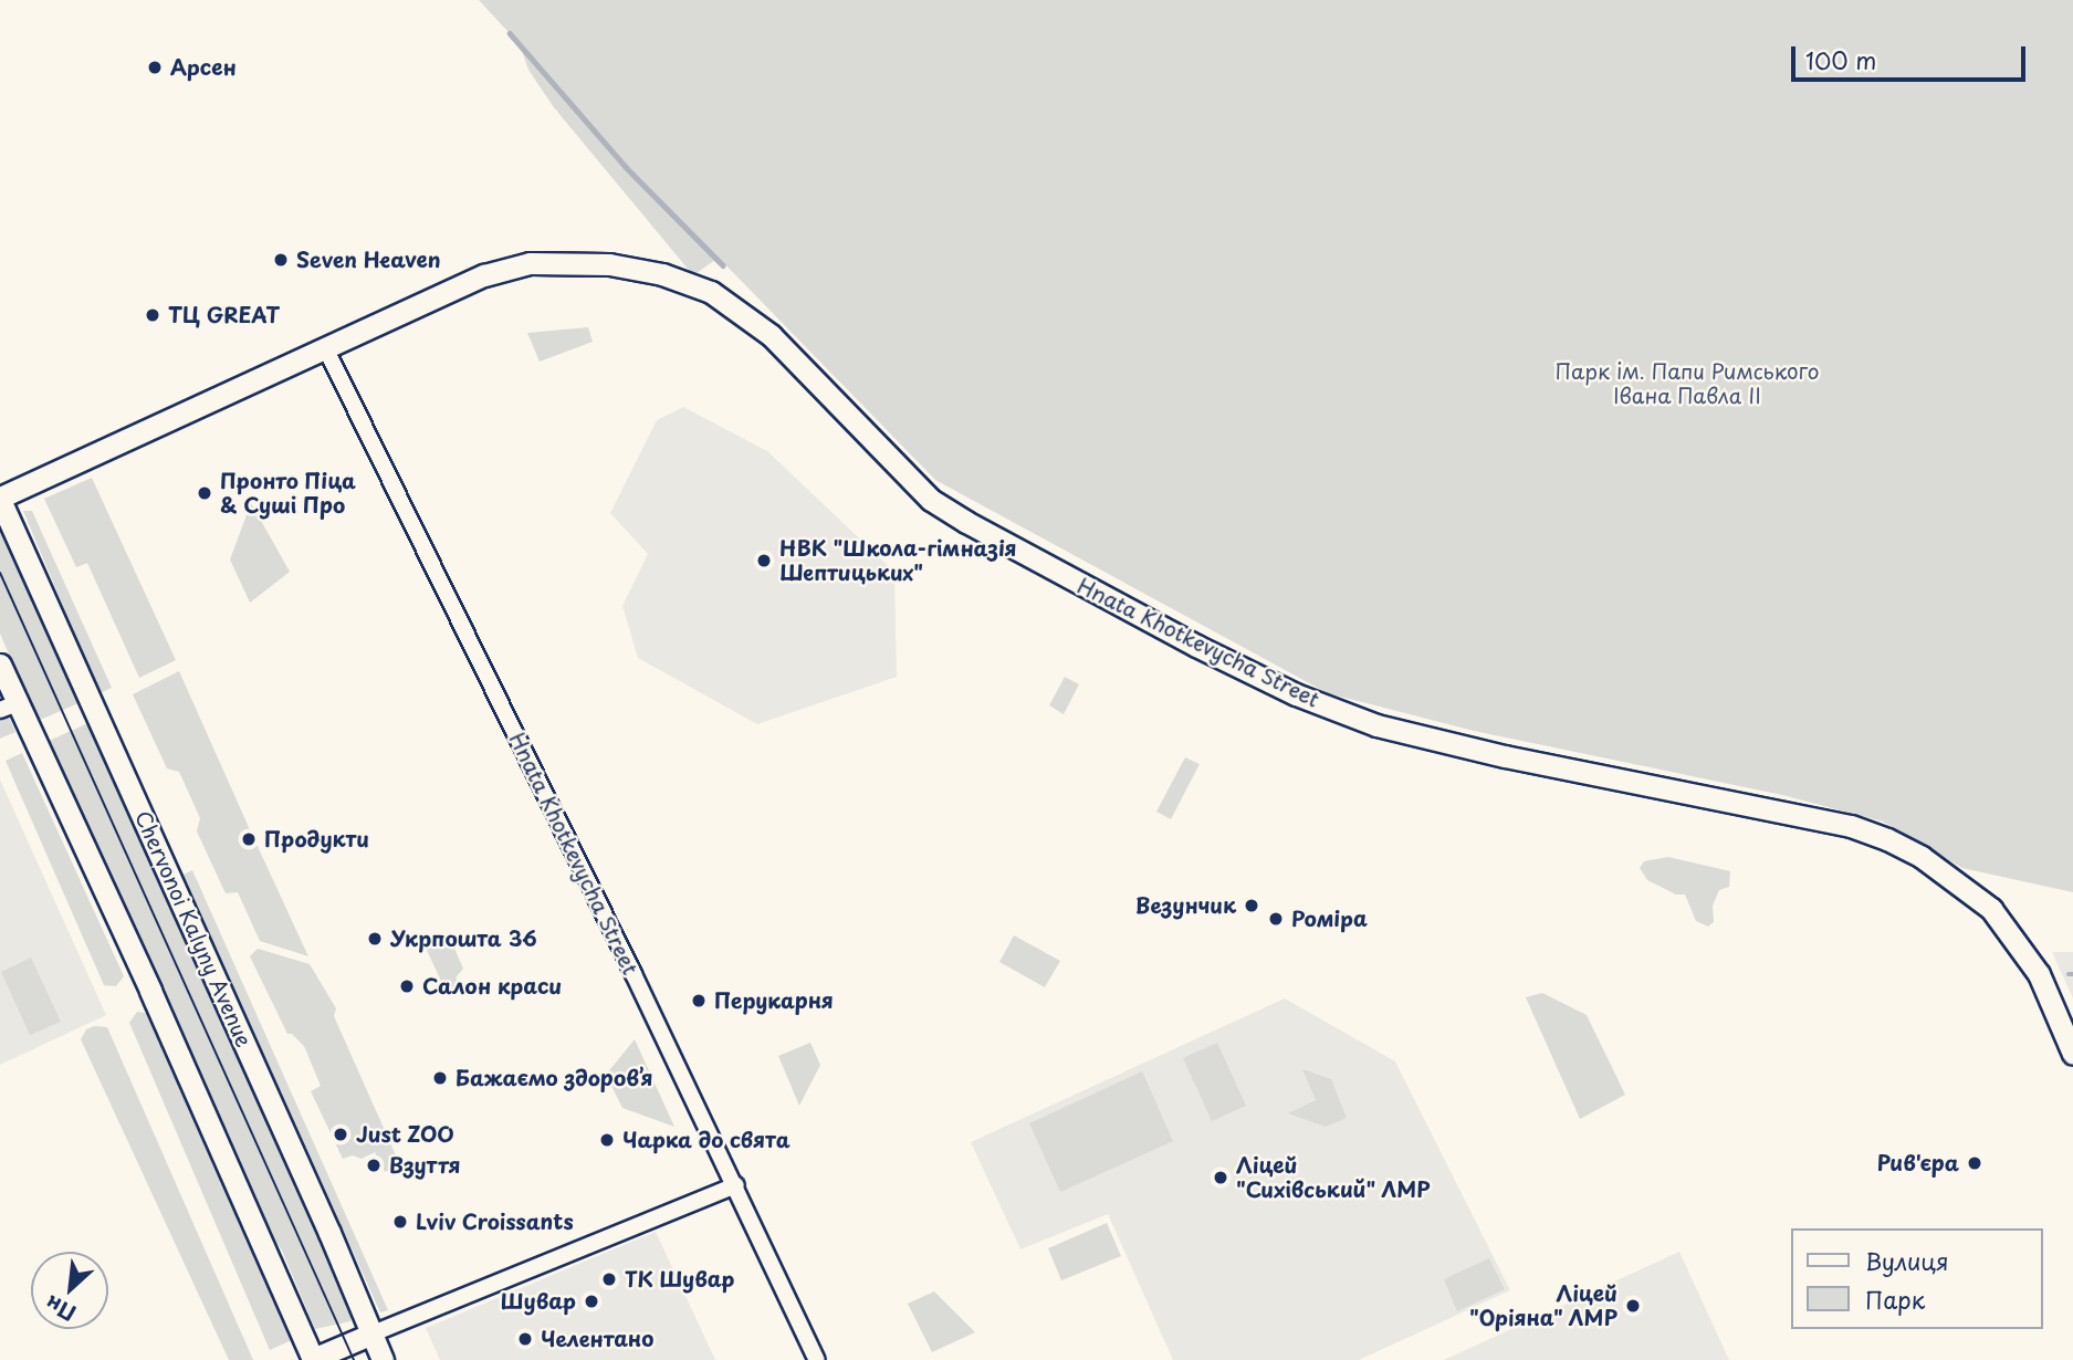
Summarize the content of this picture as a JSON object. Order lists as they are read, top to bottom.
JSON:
{
  "streets": {
    "street": ["Hnata Khotkevycha Street", "Chervonoi Kalyny Avenue"]
  },
  "crossings": [
    ["Hnata Khotkevycha Street", "Chervonoi Kalyny Avenue"]
  ],
  "parks": ["Парк ім. Папи Римського Івана Павла ІІ"],
  "places": [
    "Арсен",
    "Seven Heaven",
    "ТЦ GREAT",
    "Пронто Піца & Суші Про",
    "НВК \"Школа-гімназія Шептицьких\"",
    "Продукти",
    "Везунчик",
    "Роміра",
    "Укрпошта 36",
    "Салон краси",
    "Перукарня",
    "Бажаємо здоровʼя",
    "Just ZOO",
    "Чарка до свята",
    "Рив'єра",
    "Взуття",
    "Ліцей \"Сихівський\" ЛМР",
    "Lviv Croissants",
    "ТК Шувар",
    "Шувар",
    "Ліцей \"Оріяна\" ЛМР",
    "Челентано"
  ],
  "legend": ["Вулиця", "Парк"],
  "scale_bar": "100 m",
  "north": "bottom left"
}
